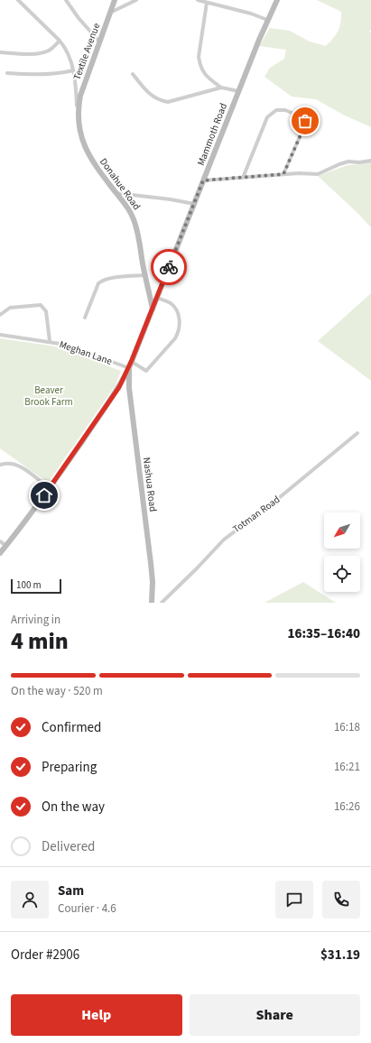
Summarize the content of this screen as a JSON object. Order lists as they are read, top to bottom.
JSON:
{
  "streets": {
    "main road": [
      "Textile Avenue",
      "Mammoth Road",
      "Donahue Road",
      "Nashua Road"
    ],
    "street": ["Meghan Lane", "Totman Road"]
  },
  "crossings": [
    ["Textile Avenue", "Donahue Road"],
    ["Mammoth Road", "Donahue Road"],
    ["Mammoth Road", "Meghan Lane"],
    ["Mammoth Road", "Nashua Road"],
    ["Meghan Lane", "Nashua Road"]
  ],
  "parks": ["Beaver Brook Farm"],
  "scale_bar": "100 m",
  "north": "bottom left",
  "page": {
    "scale": "100 m",
    "heading": ["4 min", "Arriving in", "16:35–16:40"],
    "panel": [
      "Sam",
      "Courier · 4.6",
      "Order #2906",
      "$31.19"
    ],
    "bar": "On the way · 520 m",
    "list": [
      ["Confirmed", "16:18"],
      ["Preparing", "16:21"],
      ["On the way", "16:26"],
      "Delivered"
    ],
    "buttons": ["Help", "Share"]
  }
}
